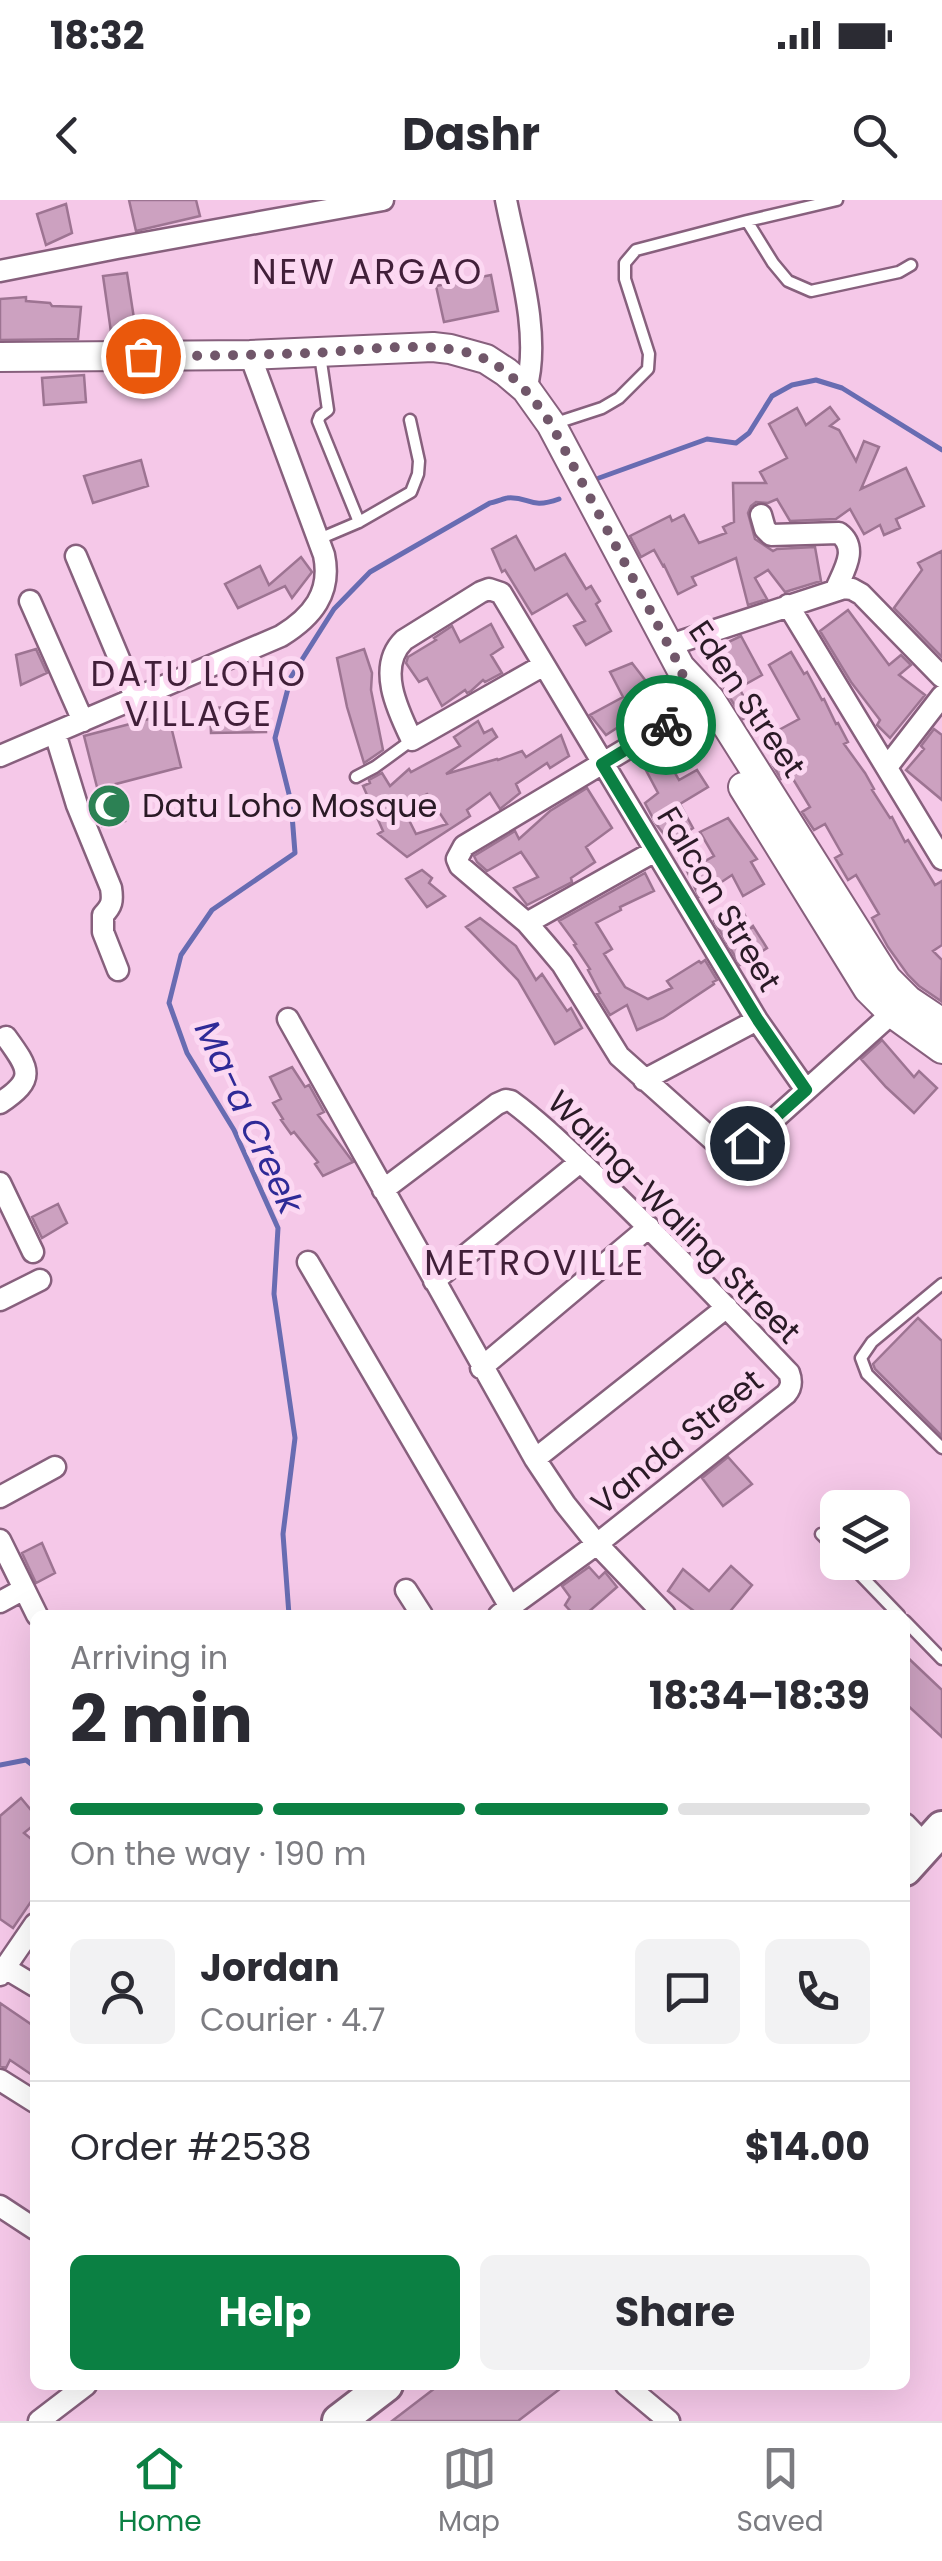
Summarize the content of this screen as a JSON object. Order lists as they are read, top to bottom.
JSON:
{
  "streets": {
    "main road": ["Eden Street"],
    "street": ["Falcon Street", "Waling-Waling Street", "Vanda Street"]
  },
  "crossings": [
    ["Waling-Waling Street", "Vanda Street"]
  ],
  "districts": ["NEW ARGAO", "DATU LOHO VILLAGE", "METROVILLE"],
  "water": ["Ma-a Creek"],
  "places": {
    "mosque": ["Datu Loho Mosque"]
  },
  "page": {
    "status": "18:32",
    "header": "Dashr",
    "heading": ["2 min", "Arriving in", "18:34–18:39"],
    "panel": [
      "Jordan",
      "Courier · 4.7",
      "Order #2538",
      "$14.00"
    ],
    "bar": "On the way · 190 m",
    "buttons": ["Help", "Share"],
    "tabs": ["Home", "Map", "Saved"]
  }
}
